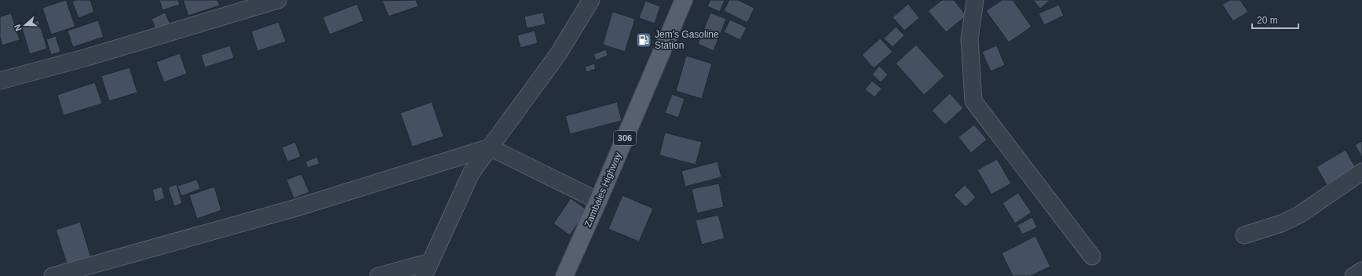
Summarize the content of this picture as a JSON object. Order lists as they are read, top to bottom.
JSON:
{
  "streets": {
    "main road": ["306", "Zambales Highway"]
  },
  "places": {
    "fuel station": ["Jem's Gasoline Station"]
  },
  "scale_bar": "20 m",
  "north": "left"
}
